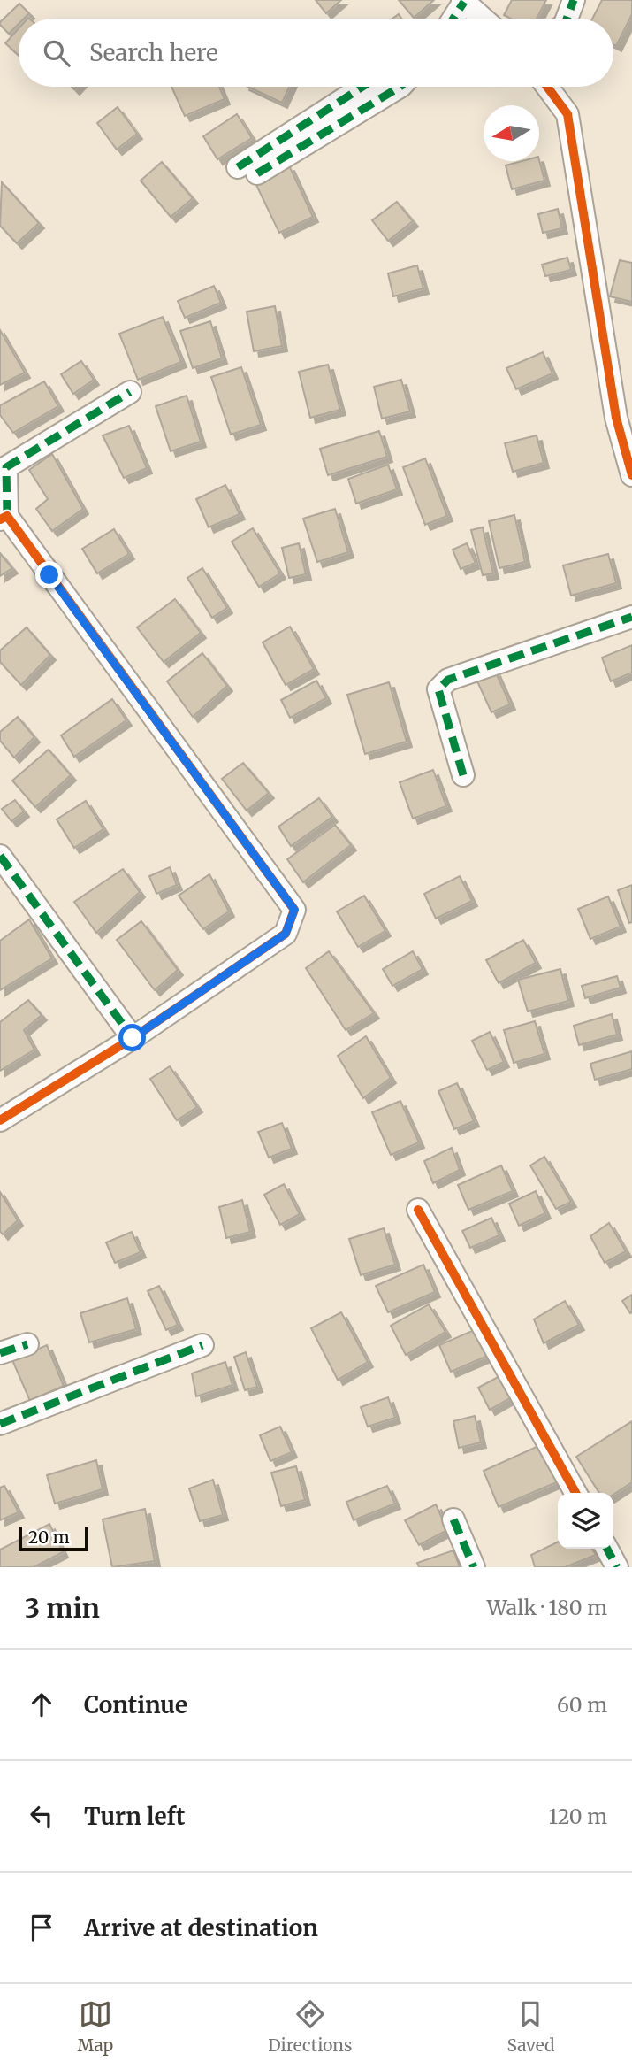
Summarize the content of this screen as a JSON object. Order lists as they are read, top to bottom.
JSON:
{
  "scale_bar": "20 m",
  "north": "left",
  "page": {
    "search": "Search here",
    "scale": "20 m",
    "heading": ["3 min", "Walk · 180 m"],
    "list": [
      ["Continue", "60 m"],
      ["Turn left", "120 m"],
      "Arrive at destination"
    ],
    "nav": ["Map", "Directions", "Saved"]
  }
}
